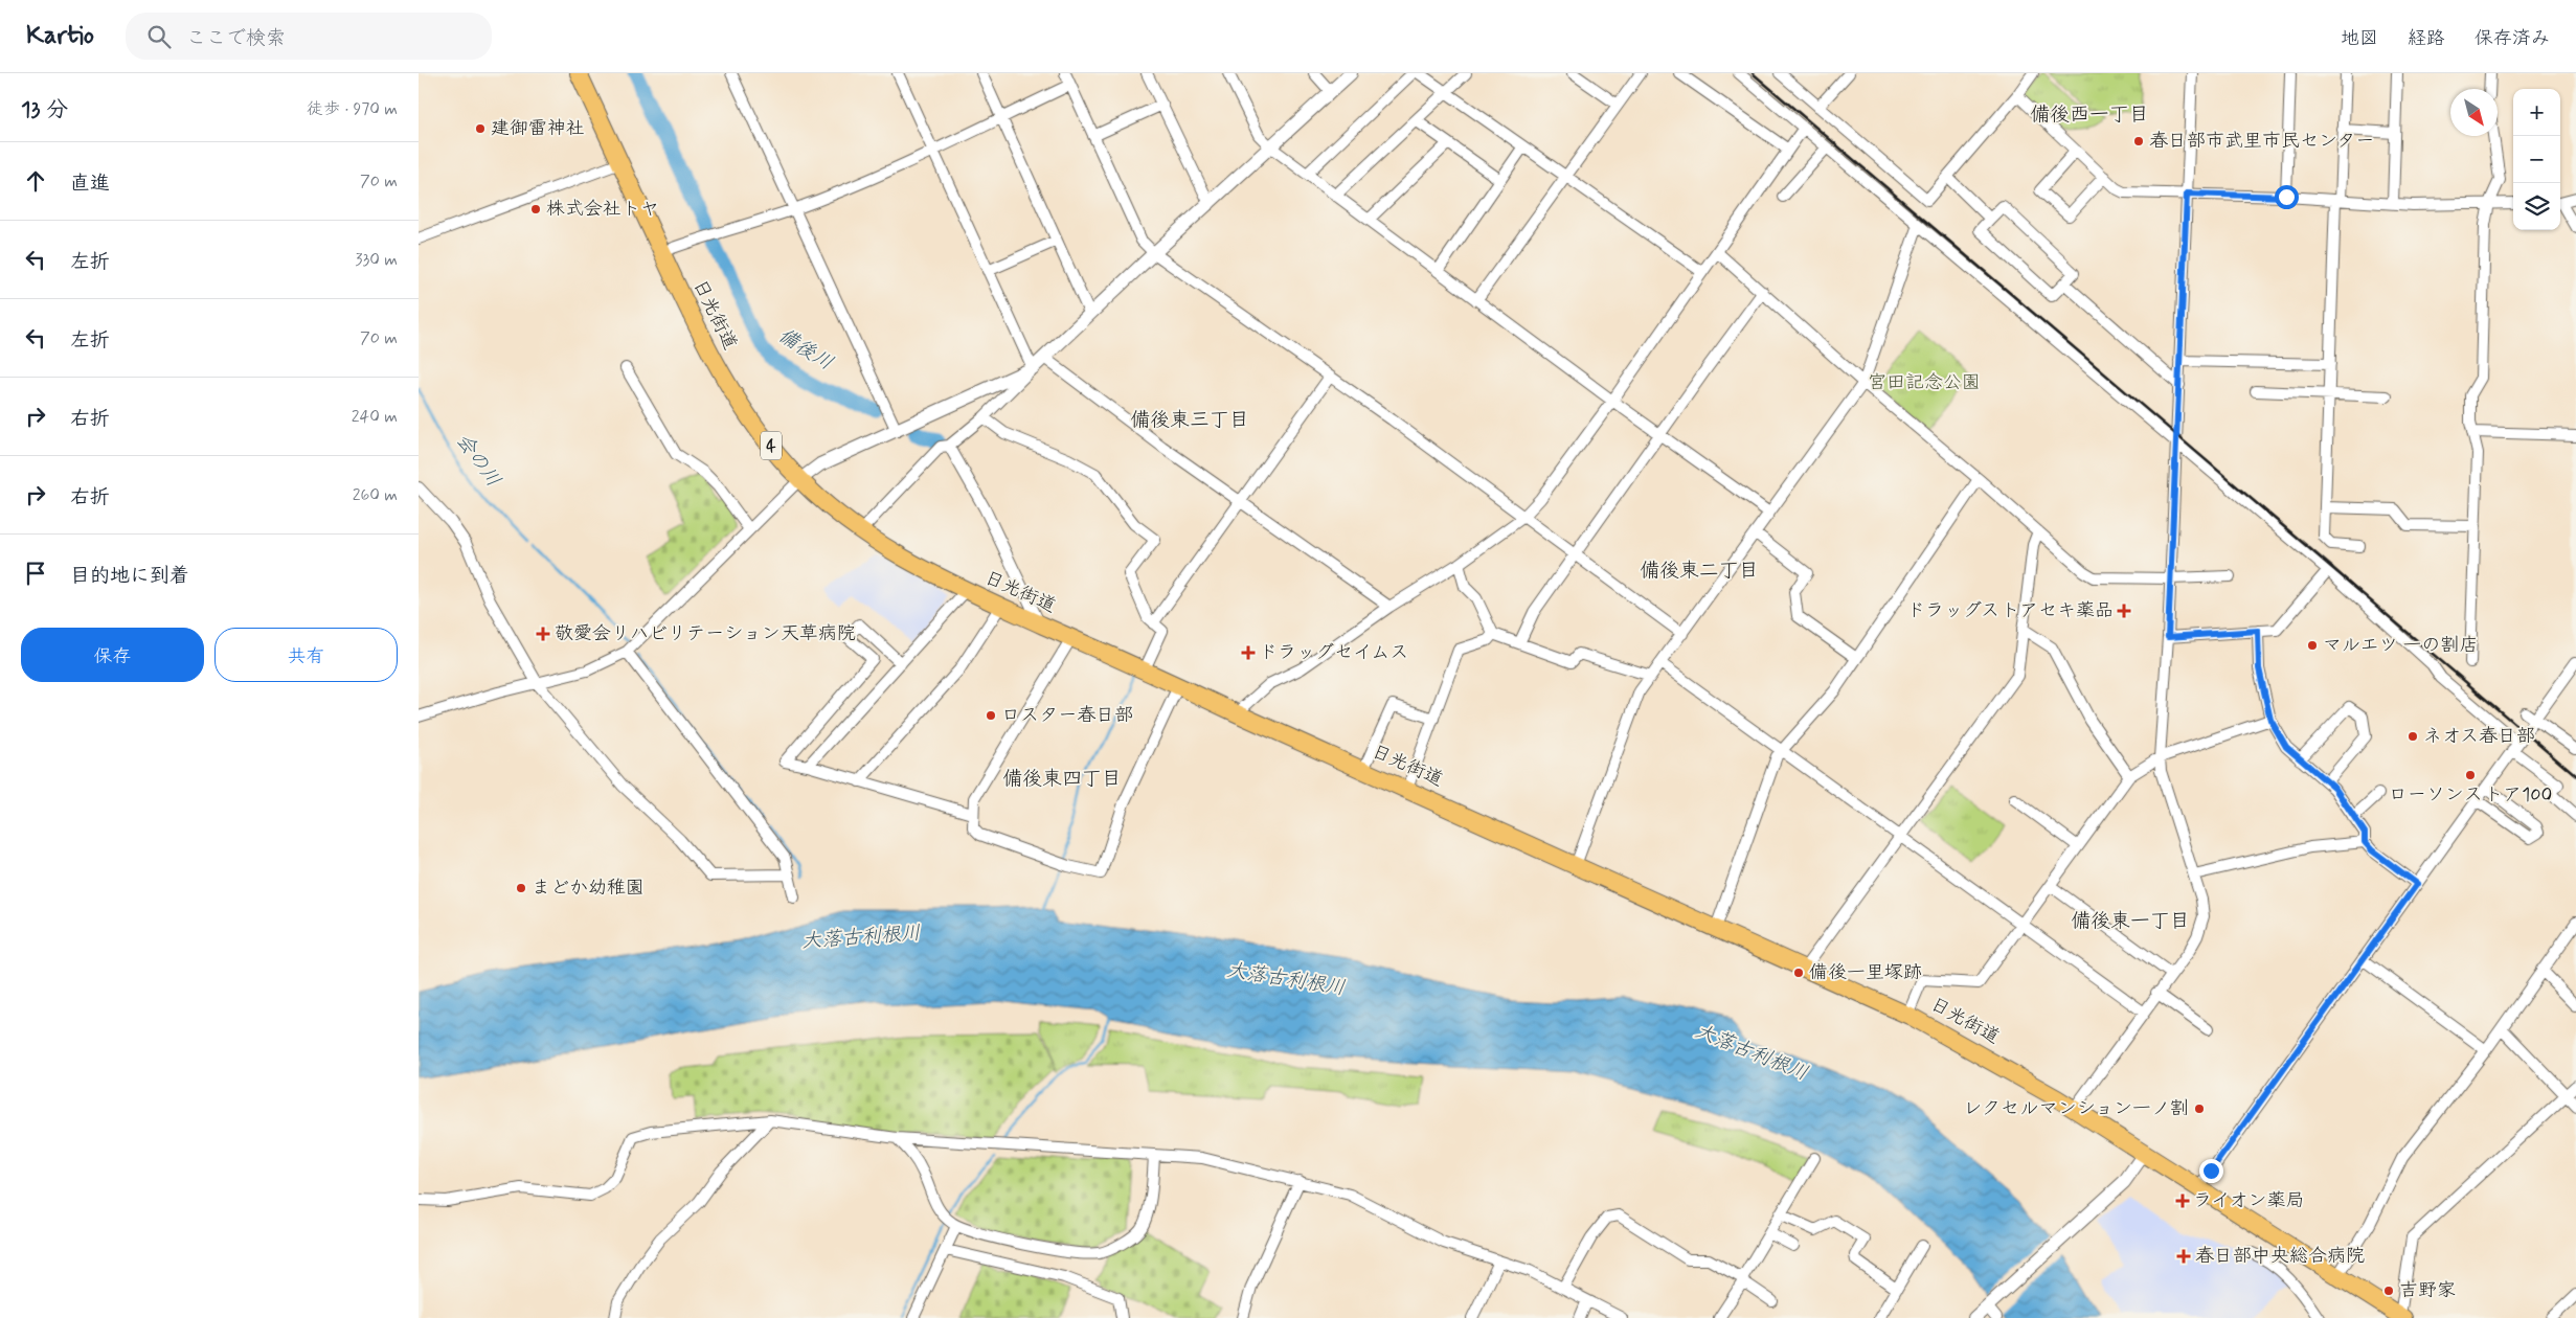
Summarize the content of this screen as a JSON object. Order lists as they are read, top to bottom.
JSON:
{
  "streets": {
    "highway": ["日光街道", "4"]
  },
  "districts": [
    "備後西一丁目",
    "備後東三丁目",
    "備後東二丁目",
    "備後東四丁目",
    "備後東一丁目"
  ],
  "water": ["備後川", "会の川", "大落古利根川"],
  "parks": ["宮田記念公園"],
  "places": {
    "other": [
      "建御雷神社",
      "春日部市武里市民センター",
      "株式会社トヤ",
      "マルエツ 一の割店",
      "ロスター春日部",
      "ネオス春日部",
      "ローソンストア100",
      "まどか幼稚園",
      "備後一里塚跡",
      "レクセルマンション一ノ割",
      "吉野家"
    ],
    "health": [
      "ドラッグストアセキ薬品",
      "敬愛会リハビリテーション天草病院",
      "ドラッグセイムス",
      "ライオン薬局",
      "春日部中央総合病院"
    ]
  },
  "north": "bottom right",
  "page": {
    "header": "Kartio",
    "search": "ここで検索",
    "nav": ["地図", "経路", "保存済み"],
    "heading": ["13 分", "徒歩 · 970 m"],
    "map_buttons": ["+", "−"],
    "list": [
      ["直進", "70 m"],
      ["左折", "330 m"],
      ["左折", "70 m"],
      ["右折", "240 m"],
      ["右折", "260 m"],
      "目的地に到着"
    ],
    "buttons": ["保存", "共有"]
  }
}
